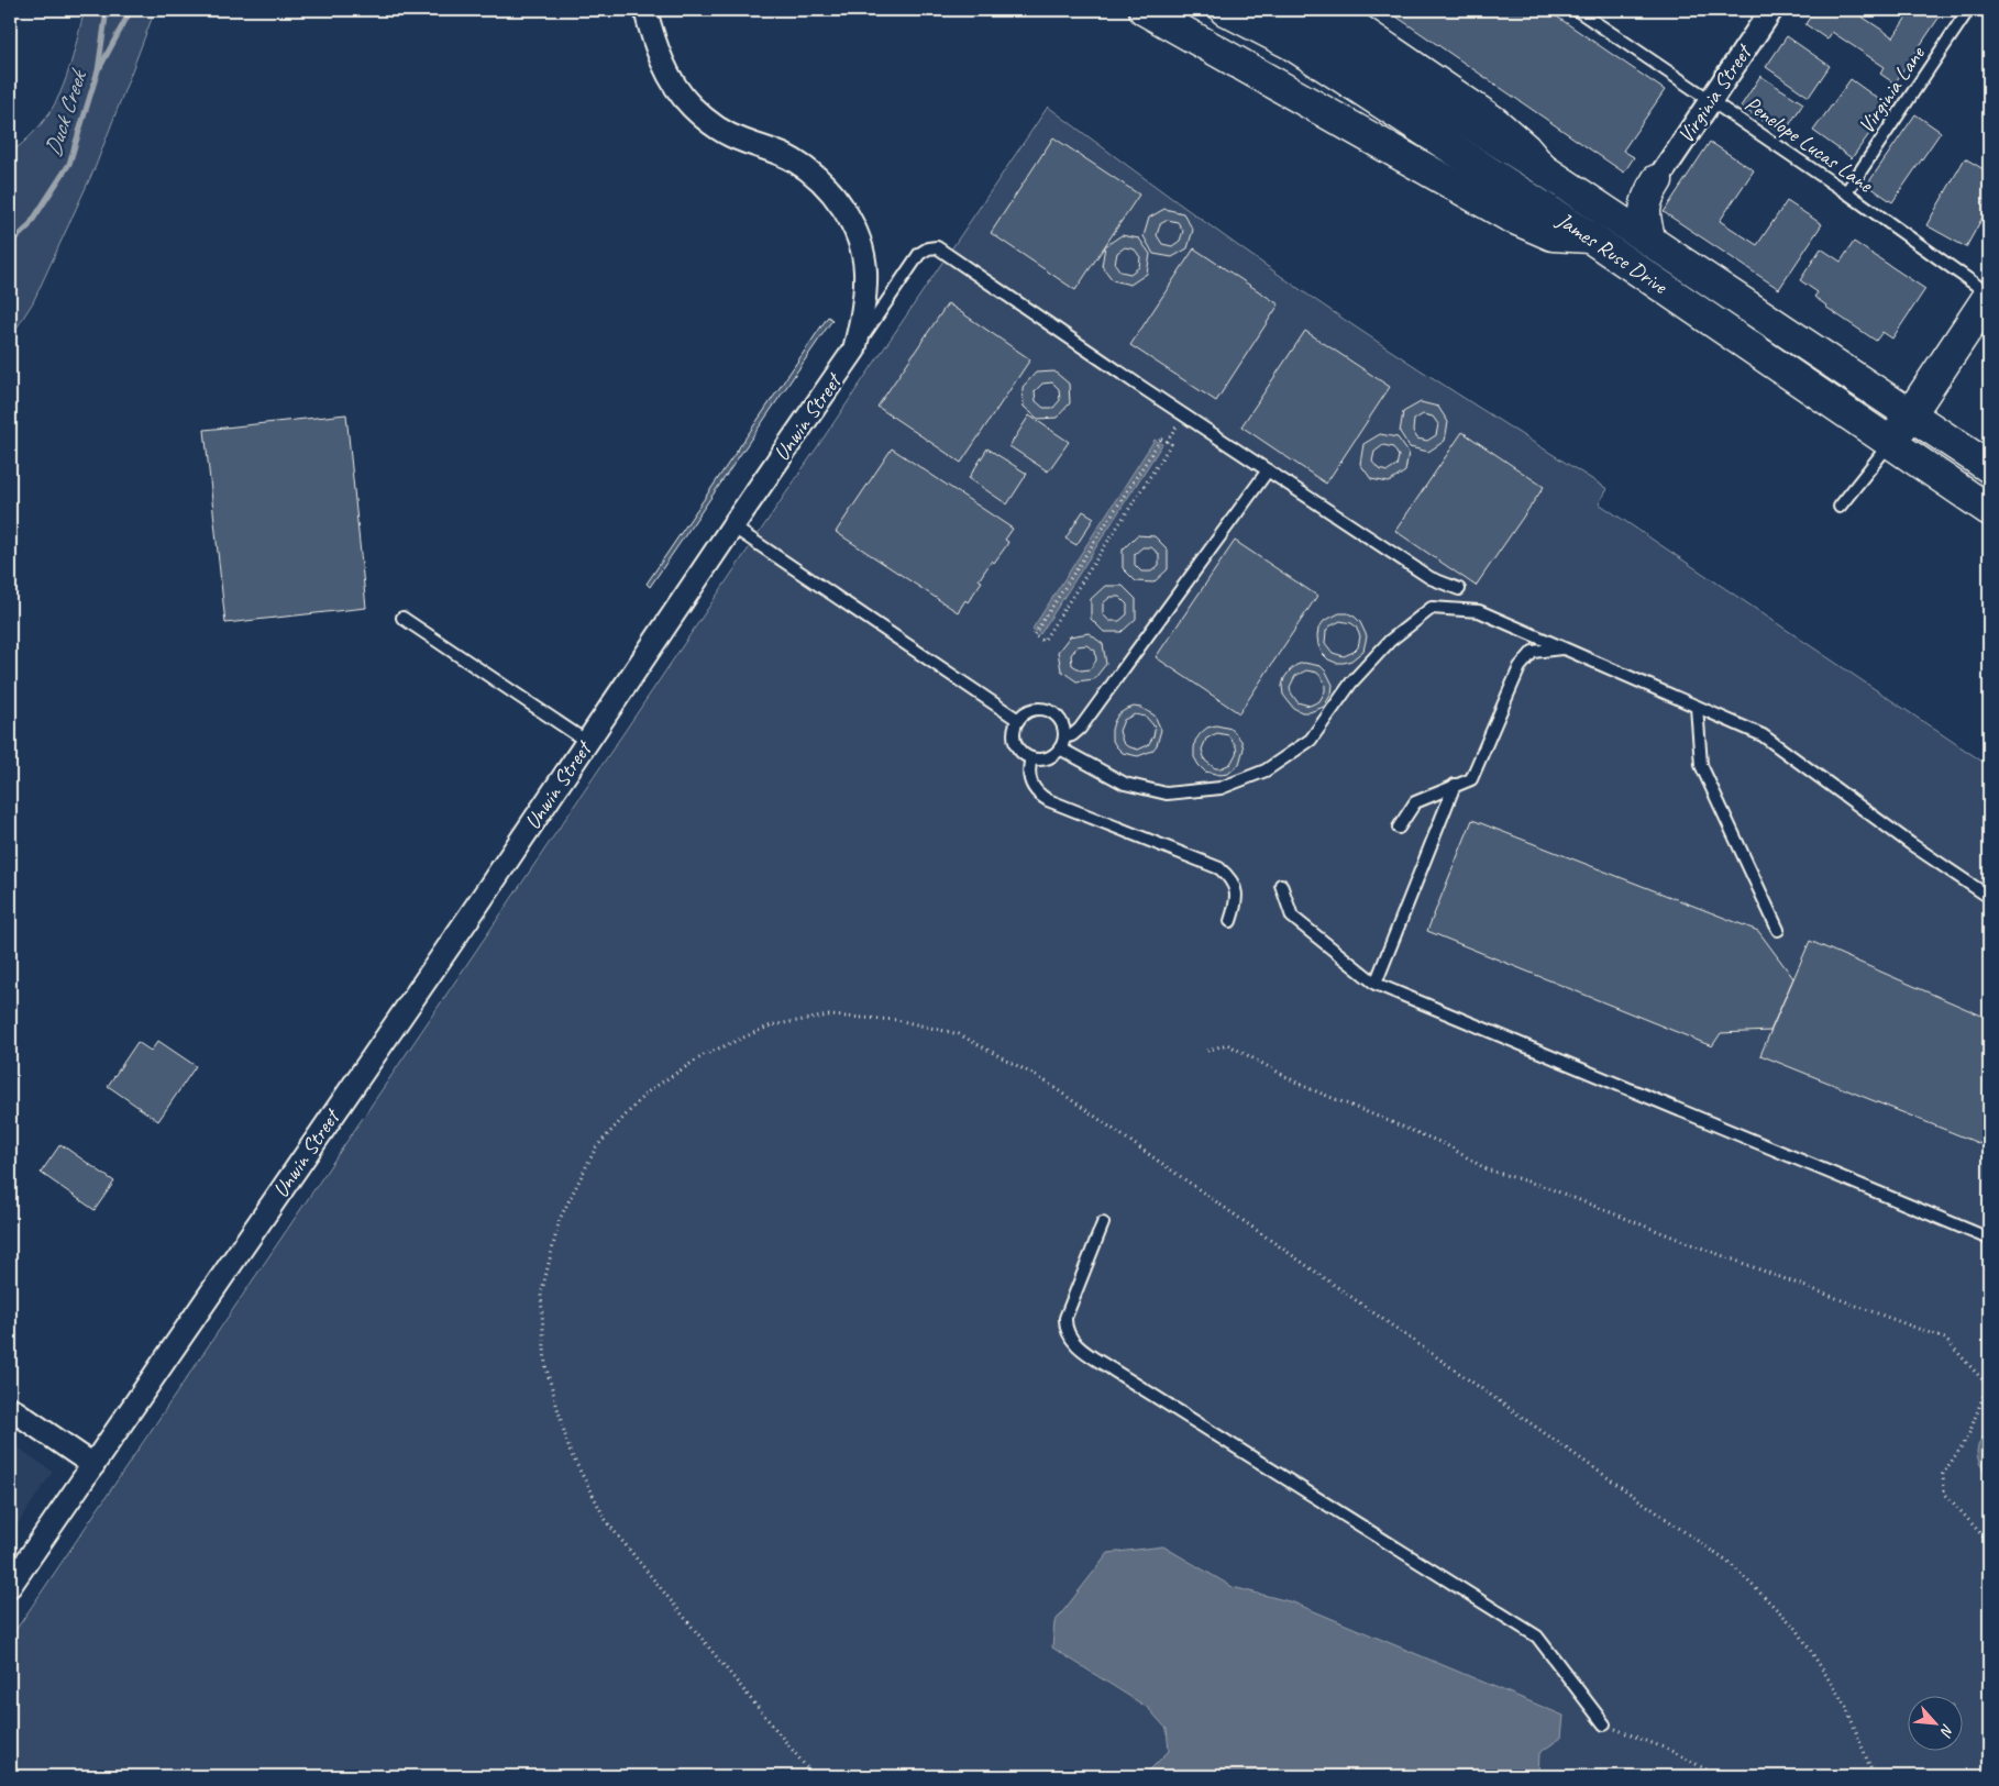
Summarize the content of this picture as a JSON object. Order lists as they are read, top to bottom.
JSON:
{
  "streets": {
    "main road": ["James Ruse Drive"],
    "street": ["Virginia Street", "Unwin Street"],
    "lane": ["Virginia Lane", "Penelope Lucas Lane"]
  },
  "crossings": [
    ["Virginia Lane", "Penelope Lucas Lane"],
    ["Virginia Street", "Penelope Lucas Lane"]
  ],
  "water": ["Duck Creek"],
  "north": "bottom right"
}
